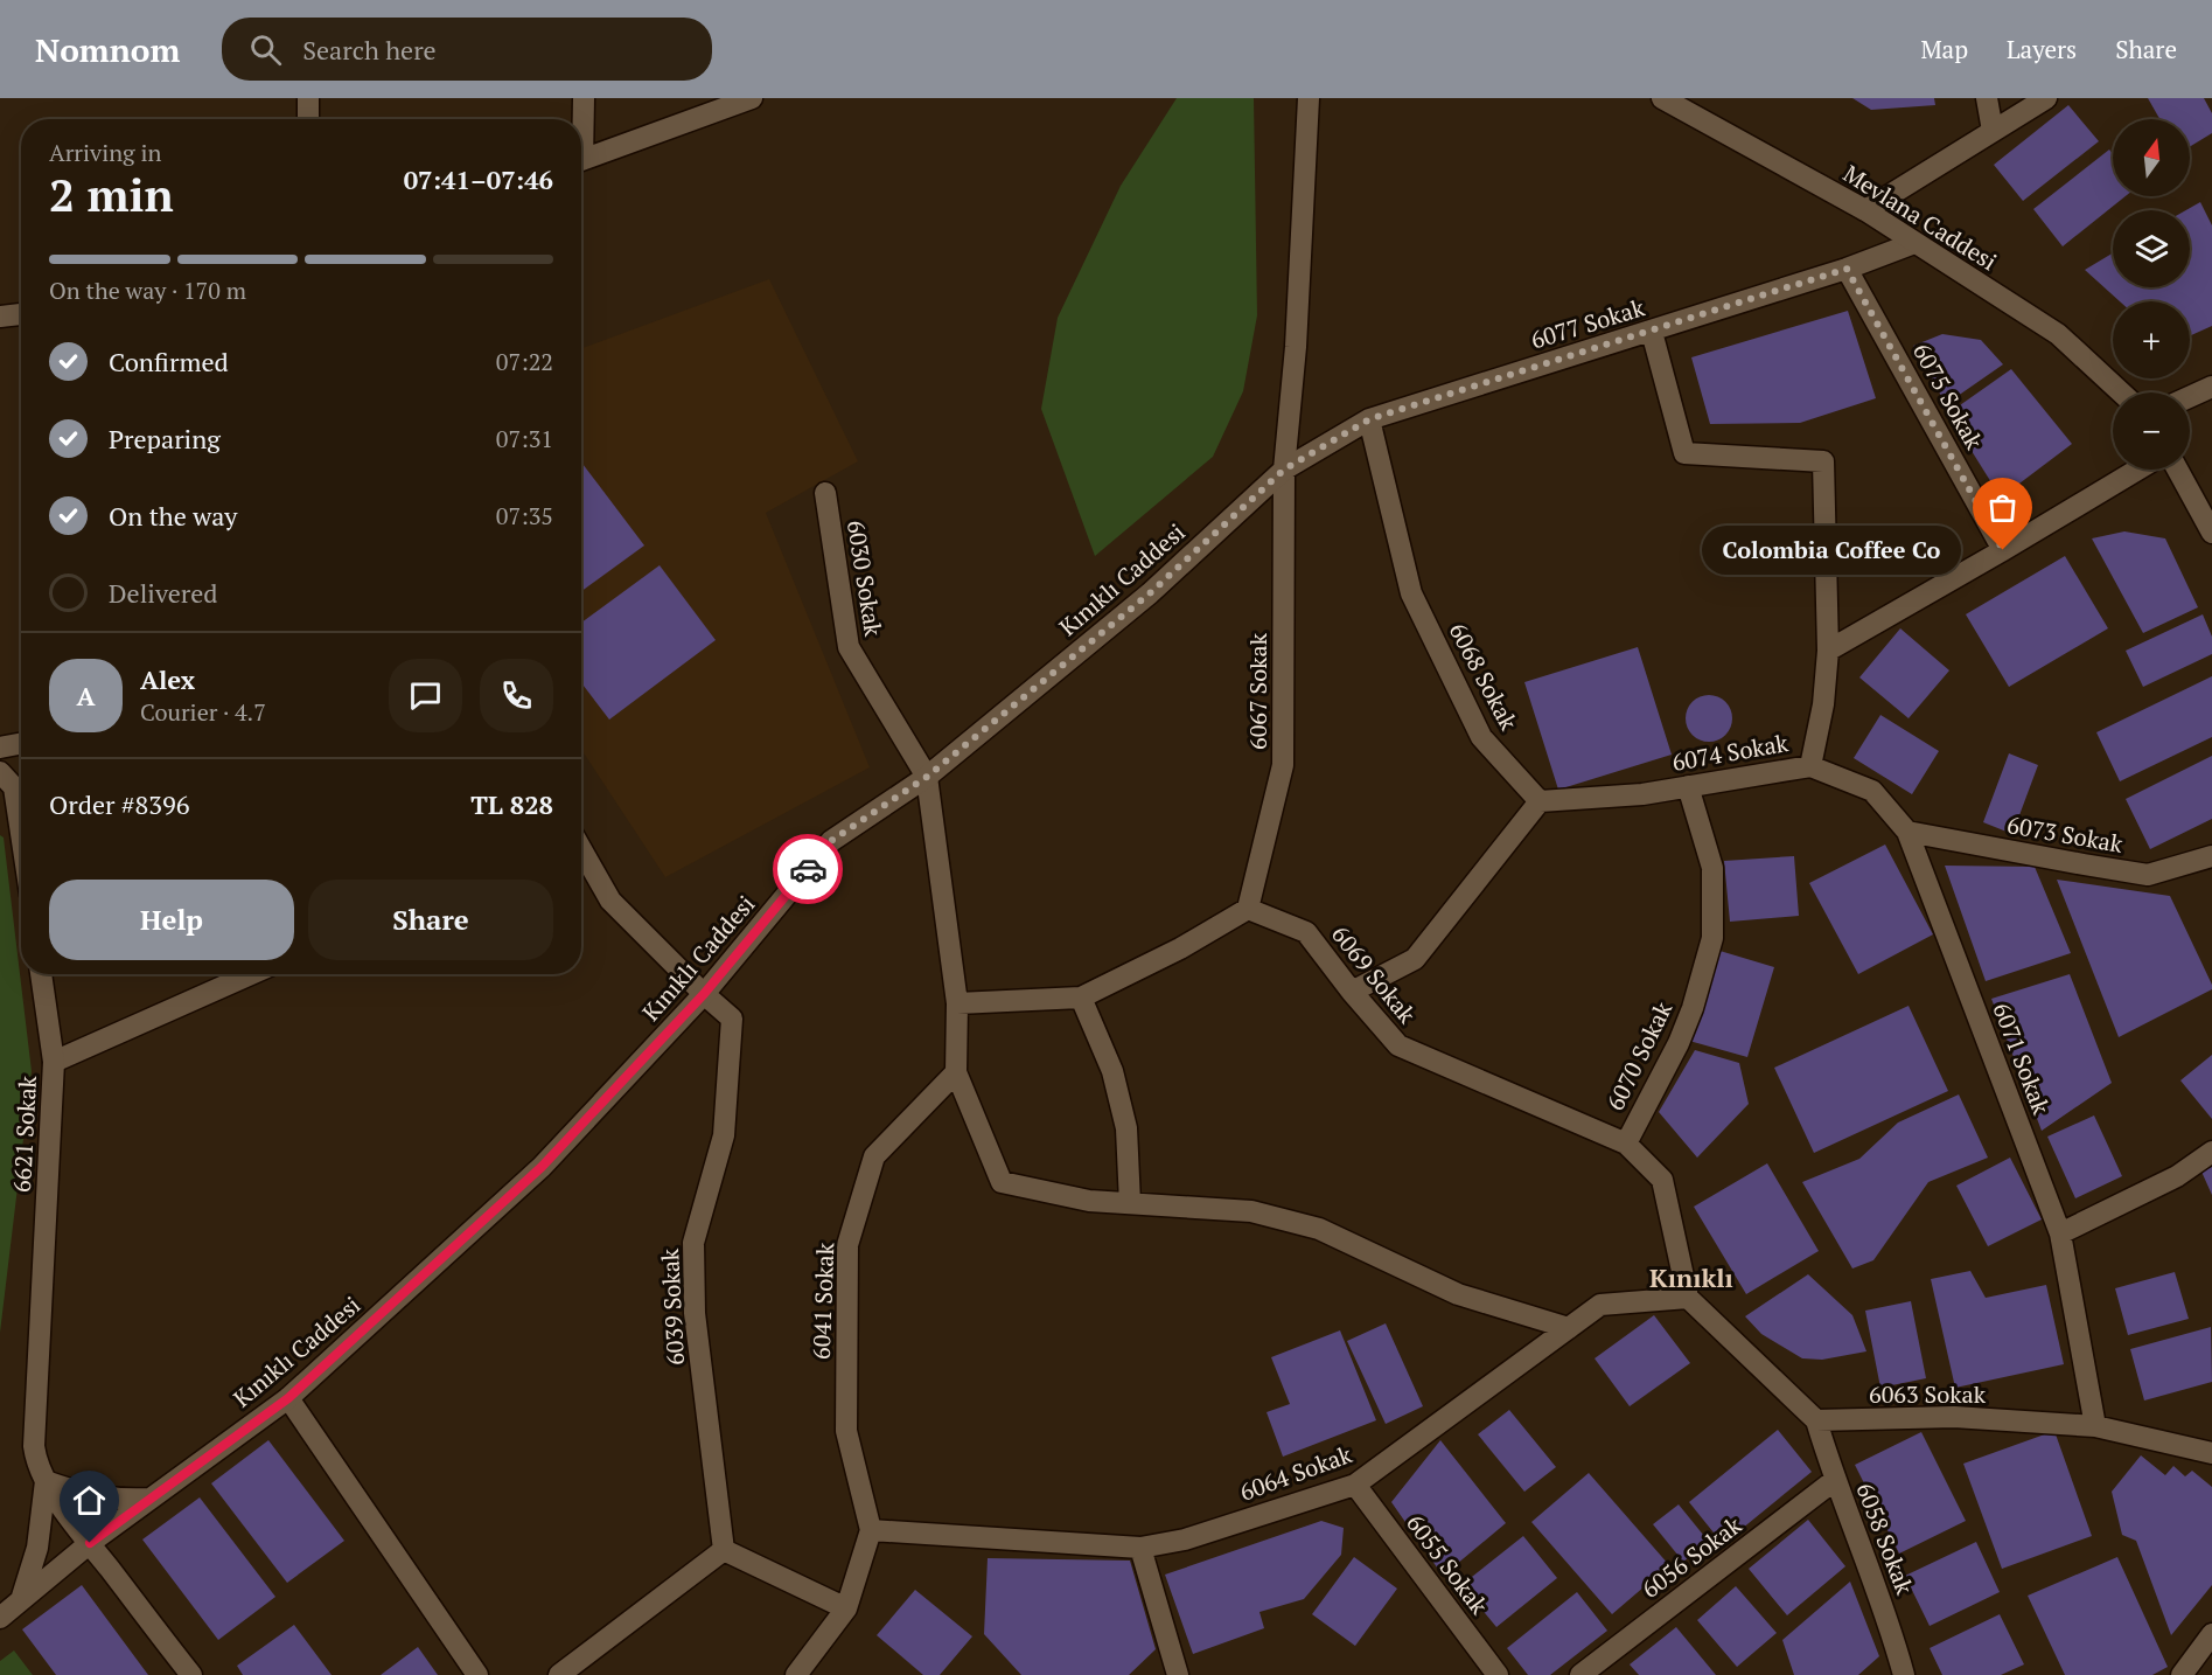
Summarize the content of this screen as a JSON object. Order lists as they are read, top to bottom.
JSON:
{
  "streets": {
    "street": [
      "Mevlana Caddesi",
      "6077 Sokak",
      "6075 Sokak",
      "6030 Sokak",
      "Kınıklı Caddesi",
      "6068 Sokak",
      "6067 Sokak",
      "6074 Sokak",
      "6073 Sokak",
      "6069 Sokak",
      "6070 Sokak",
      "6071 Sokak",
      "6621 Sokak",
      "6041 Sokak",
      "6039 Sokak",
      "6063 Sokak",
      "6064 Sokak",
      "6058 Sokak",
      "6056 Sokak",
      "6055 Sokak"
    ]
  },
  "crossings": [
    ["Mevlana Caddesi", "6077 Sokak"],
    ["6077 Sokak", "6075 Sokak"],
    ["6077 Sokak", "Kınıklı Caddesi"],
    ["6077 Sokak", "6068 Sokak"],
    ["6077 Sokak", "6067 Sokak"],
    ["6077 Sokak", "6074 Sokak"],
    ["6030 Sokak", "Kınıklı Caddesi"],
    ["Kınıklı Caddesi", "6067 Sokak"],
    ["Kınıklı Caddesi", "6621 Sokak"],
    ["Kınıklı Caddesi", "6039 Sokak"],
    ["6068 Sokak", "6074 Sokak"],
    ["6067 Sokak", "6069 Sokak"],
    ["6074 Sokak", "6070 Sokak"],
    ["6074 Sokak", "6071 Sokak"],
    ["6073 Sokak", "6071 Sokak"],
    ["6069 Sokak", "6070 Sokak"],
    ["6069 Sokak", "6064 Sokak"],
    ["6071 Sokak", "6063 Sokak"],
    ["6041 Sokak", "6064 Sokak"],
    ["6063 Sokak", "6058 Sokak"],
    ["6064 Sokak", "6055 Sokak"],
    ["6058 Sokak", "6056 Sokak"]
  ],
  "districts": ["Kınıklı"],
  "places": ["Colombia Coffee Co"],
  "north": "top",
  "page": {
    "header": "Nomnom",
    "search": "Search here",
    "nav": ["Map", "Layers", "Share"],
    "map_buttons": ["+", "−"],
    "heading": ["2 min", "Arriving in", "07:41–07:46"],
    "panel": [
      "Alex",
      "Courier · 4.7",
      "Order #8396",
      "TL 828"
    ],
    "bar": "On the way · 170 m",
    "list": [
      ["Confirmed", "07:22"],
      ["Preparing", "07:31"],
      ["On the way", "07:35"],
      "Delivered"
    ],
    "bubble": "Colombia Coffee Co",
    "round": "A",
    "buttons": ["Help", "Share"]
  }
}
